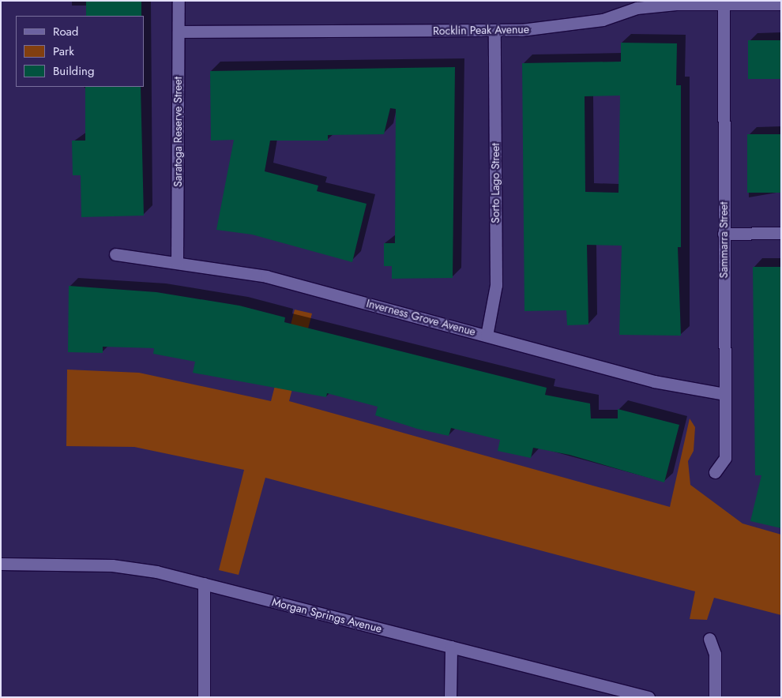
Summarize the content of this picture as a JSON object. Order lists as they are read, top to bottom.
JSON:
{
  "streets": {
    "street": [
      "Rocklin Peak Avenue",
      "Saratoga Reserve Street",
      "Sorto Lago Street",
      "Sammarra Street",
      "Inverness Grove Avenue",
      "Morgan Springs Avenue"
    ]
  },
  "crossings": [
    ["Rocklin Peak Avenue", "Saratoga Reserve Street"],
    ["Rocklin Peak Avenue", "Sorto Lago Street"],
    ["Rocklin Peak Avenue", "Sammarra Street"],
    ["Saratoga Reserve Street", "Inverness Grove Avenue"],
    ["Sorto Lago Street", "Inverness Grove Avenue"],
    ["Sammarra Street", "Inverness Grove Avenue"]
  ],
  "legend": ["Road", "Park", "Building"]
}
